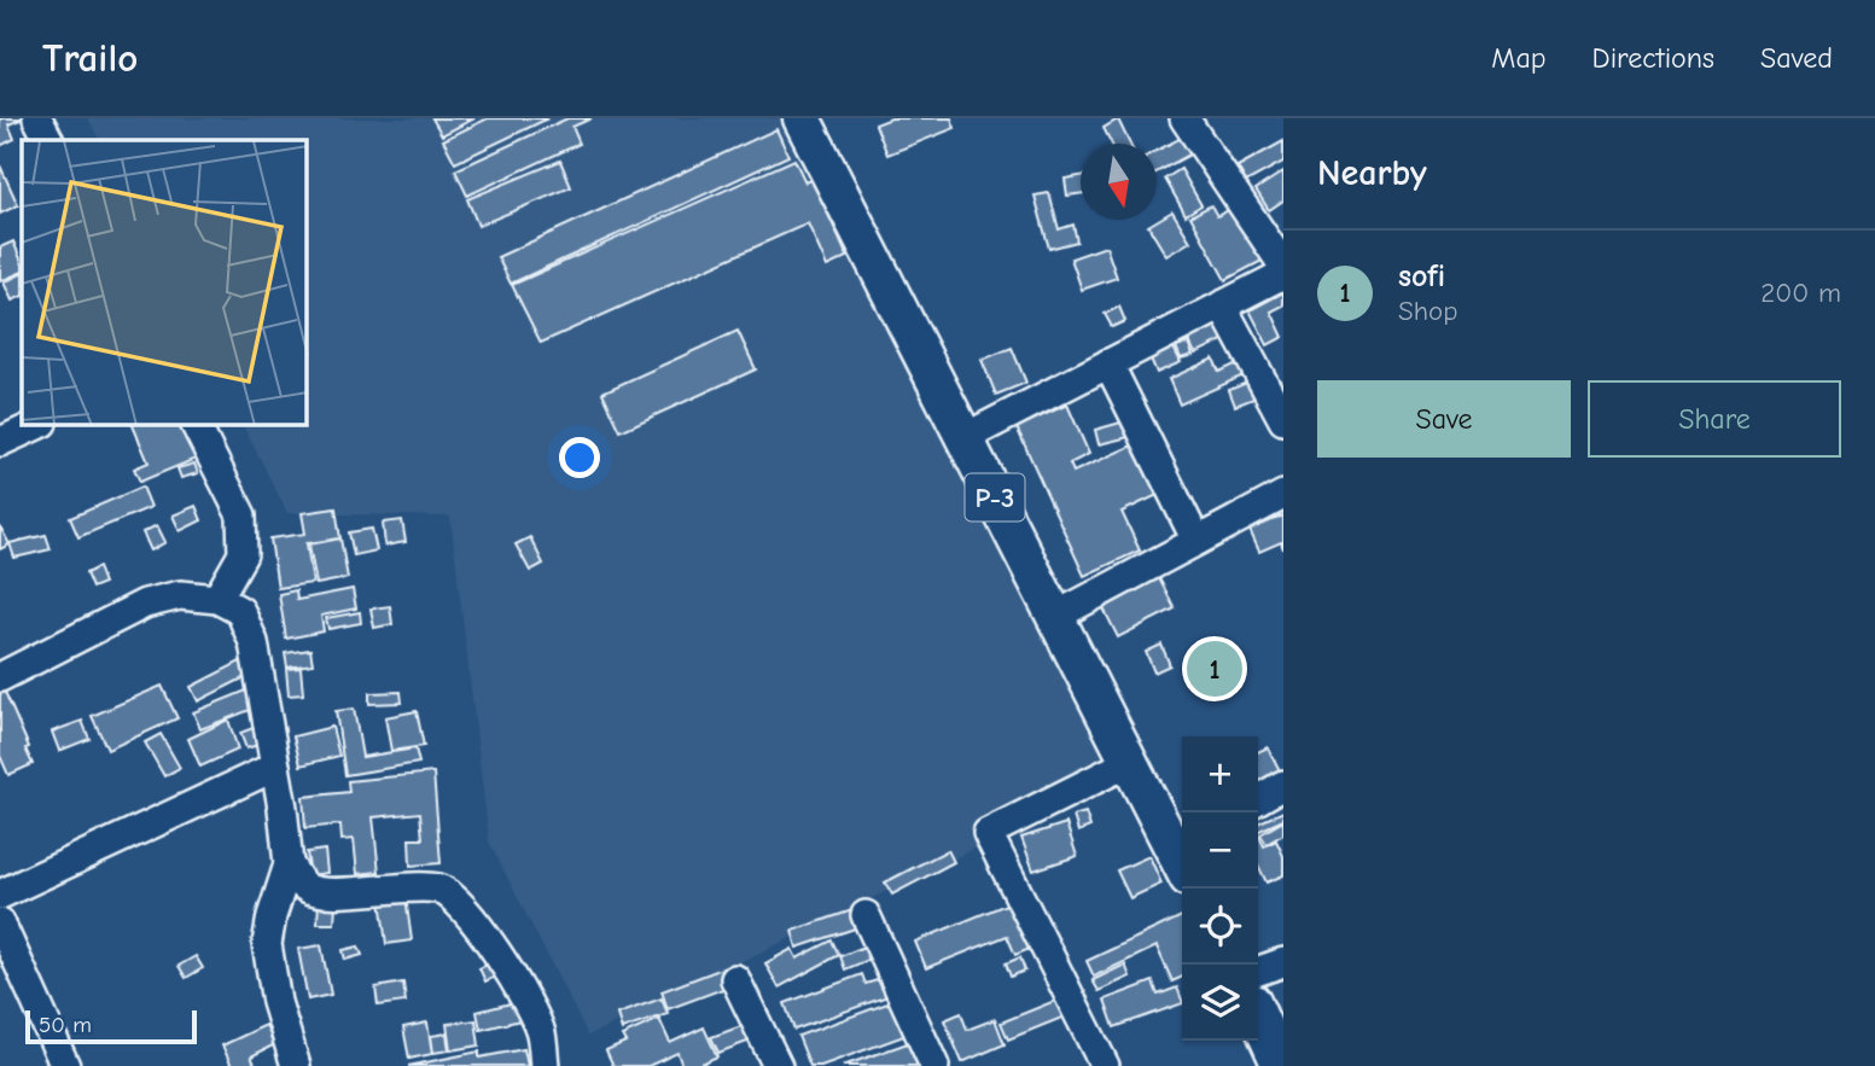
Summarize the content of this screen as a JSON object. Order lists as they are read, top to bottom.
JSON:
{
  "streets": {
    "main road": ["P-3"]
  },
  "scale_bar": "50 m",
  "north": "bottom",
  "page": {
    "header": "Trailo",
    "nav": ["Map", "Directions", "Saved"],
    "heading": "Nearby",
    "list": [
      {
        "mark": "1",
        "name": "sofi",
        "note": "Shop",
        "value": "200 m"
      }
    ],
    "buttons": ["Save", "Share"],
    "pins": "1",
    "map_buttons": ["+", "−"],
    "scale": "50 m"
  }
}
